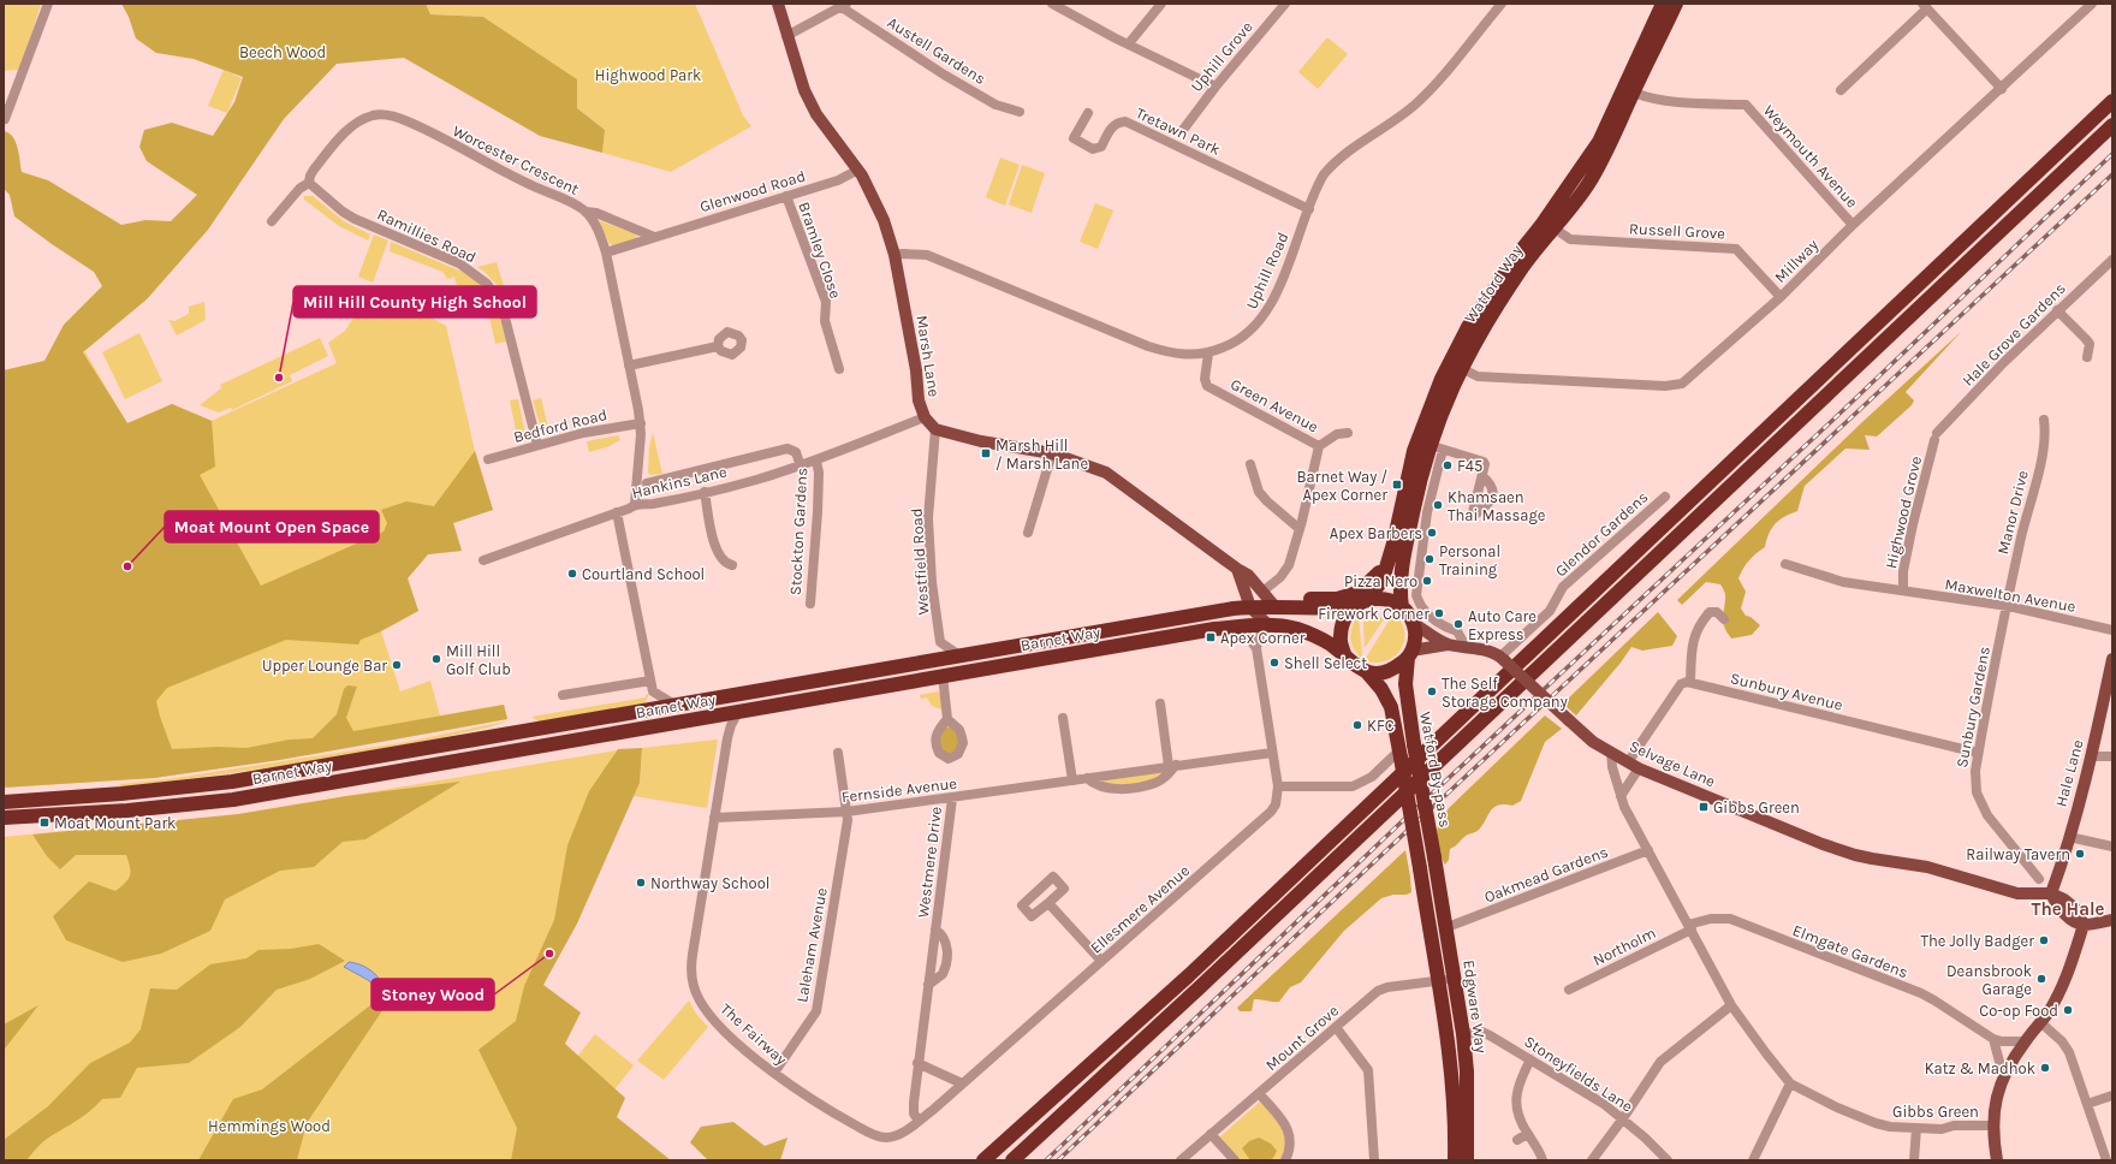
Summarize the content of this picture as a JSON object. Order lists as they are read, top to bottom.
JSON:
{
  "streets": {
    "highway": [
      "Watford Way",
      "Barnet Way",
      "Watford By-pass",
      "Edgware Way"
    ],
    "main road": ["Marsh Lane", "Selvage Lane", "Hale Lane"],
    "street": [
      "Austell Gardens",
      "Uphill Grove",
      "Tretawn Park",
      "Weymouth Avenue",
      "Worcester Crescent",
      "Glenwood Road",
      "Russell Grove",
      "Ramillies Road",
      "Bramley Close",
      "Millway",
      "Uphill Road",
      "Hale Grove Gardens",
      "Green Avenue",
      "Bedford Road",
      "Hankins Lane",
      "Highwood Grove",
      "Manor Drive",
      "Stockton Gardens",
      "Glendor Gardens",
      "Westfield Road",
      "Maxwelton Avenue",
      "Sunbury Avenue",
      "Sunbury Gardens",
      "Fernside Avenue",
      "Westmere Drive",
      "Oakmead Gardens",
      "Ellesmere Avenue",
      "Laleham Avenue",
      "Northolm",
      "Elmgate Gardens",
      "The Fairway",
      "Mount Grove",
      "Stoneyfields Lane",
      "Gibbs Green"
    ]
  },
  "crossings": [
    ["Tretawn Park", "Uphill Road"],
    ["Weymouth Avenue", "Millway"],
    ["Weymouth Avenue", "Watford Way"],
    ["Worcester Crescent", "Glenwood Road"],
    ["Worcester Crescent", "Ramillies Road"],
    ["Worcester Crescent", "Bedford Road"],
    ["Worcester Crescent", "Hankins Lane"],
    ["Glenwood Road", "Bramley Close"],
    ["Glenwood Road", "Marsh Lane"],
    ["Russell Grove", "Millway"],
    ["Russell Grove", "Watford Way"],
    ["Ramillies Road", "Bedford Road"],
    ["Millway", "Watford Way"],
    ["Uphill Road", "Marsh Lane"],
    ["Uphill Road", "Green Avenue"],
    ["Watford Way", "Barnet Way"],
    ["Watford Way", "Selvage Lane"],
    ["Watford Way", "Watford By-pass"],
    ["Hale Grove Gardens", "Highwood Grove"],
    ["Marsh Lane", "Hankins Lane"],
    ["Marsh Lane", "Westfield Road"],
    ["Hankins Lane", "Stockton Gardens"],
    ["Highwood Grove", "Maxwelton Avenue"],
    ["Manor Drive", "Maxwelton Avenue"],
    ["Manor Drive", "Sunbury Gardens"],
    ["Glendor Gardens", "Selvage Lane"],
    ["Westfield Road", "Barnet Way"],
    ["Maxwelton Avenue", "Sunbury Gardens"],
    ["Barnet Way", "Selvage Lane"],
    ["Barnet Way", "Watford By-pass"],
    ["Barnet Way", "The Fairway"],
    ["Sunbury Avenue", "Sunbury Gardens"],
    ["Selvage Lane", "Watford By-pass"],
    ["Selvage Lane", "Hale Lane"],
    ["Selvage Lane", "Gibbs Green"],
    ["Watford By-pass", "Edgware Way"],
    ["Fernside Avenue", "Westmere Drive"],
    ["Fernside Avenue", "Ellesmere Avenue"],
    ["Fernside Avenue", "Laleham Avenue"],
    ["Fernside Avenue", "The Fairway"],
    ["Westmere Drive", "Ellesmere Avenue"],
    ["Oakmead Gardens", "Gibbs Green"],
    ["Ellesmere Avenue", "The Fairway"],
    ["Laleham Avenue", "The Fairway"],
    ["Northolm", "Elmgate Gardens"],
    ["Northolm", "Gibbs Green"],
    ["Elmgate Gardens", "Gibbs Green"],
    ["Edgware Way", "Mount Grove"],
    ["Edgware Way", "Stoneyfields Lane"]
  ],
  "districts": ["The Hale"],
  "parks": ["Beech Wood", "Highwood Park", "Hemmings Wood"],
  "places": {
    "other": [
      "Mill Hill County High School",
      "F45",
      "Khamsaen Thai Massage",
      "Apex Barbers",
      "Personal Training",
      "Moat Mount Open Space",
      "Courtland School",
      "Pizza Nero",
      "Firework Corner",
      "Auto Care Express",
      "Mill Hill Golf Club",
      "Shell Select",
      "Upper Lounge Bar",
      "The Self Storage Company",
      "KFC",
      "Railway Tavern",
      "Northway School",
      "The Jolly Badger",
      "Stoney Wood",
      "Deansbrook Garage",
      "Co-op Food",
      "Katz & Madhok"
    ],
    "transit": [
      "Marsh Hill / Marsh Lane",
      "Barnet Way / Apex Corner",
      "Apex Corner",
      "Gibbs Green",
      "Moat Mount Park"
    ]
  }
}
